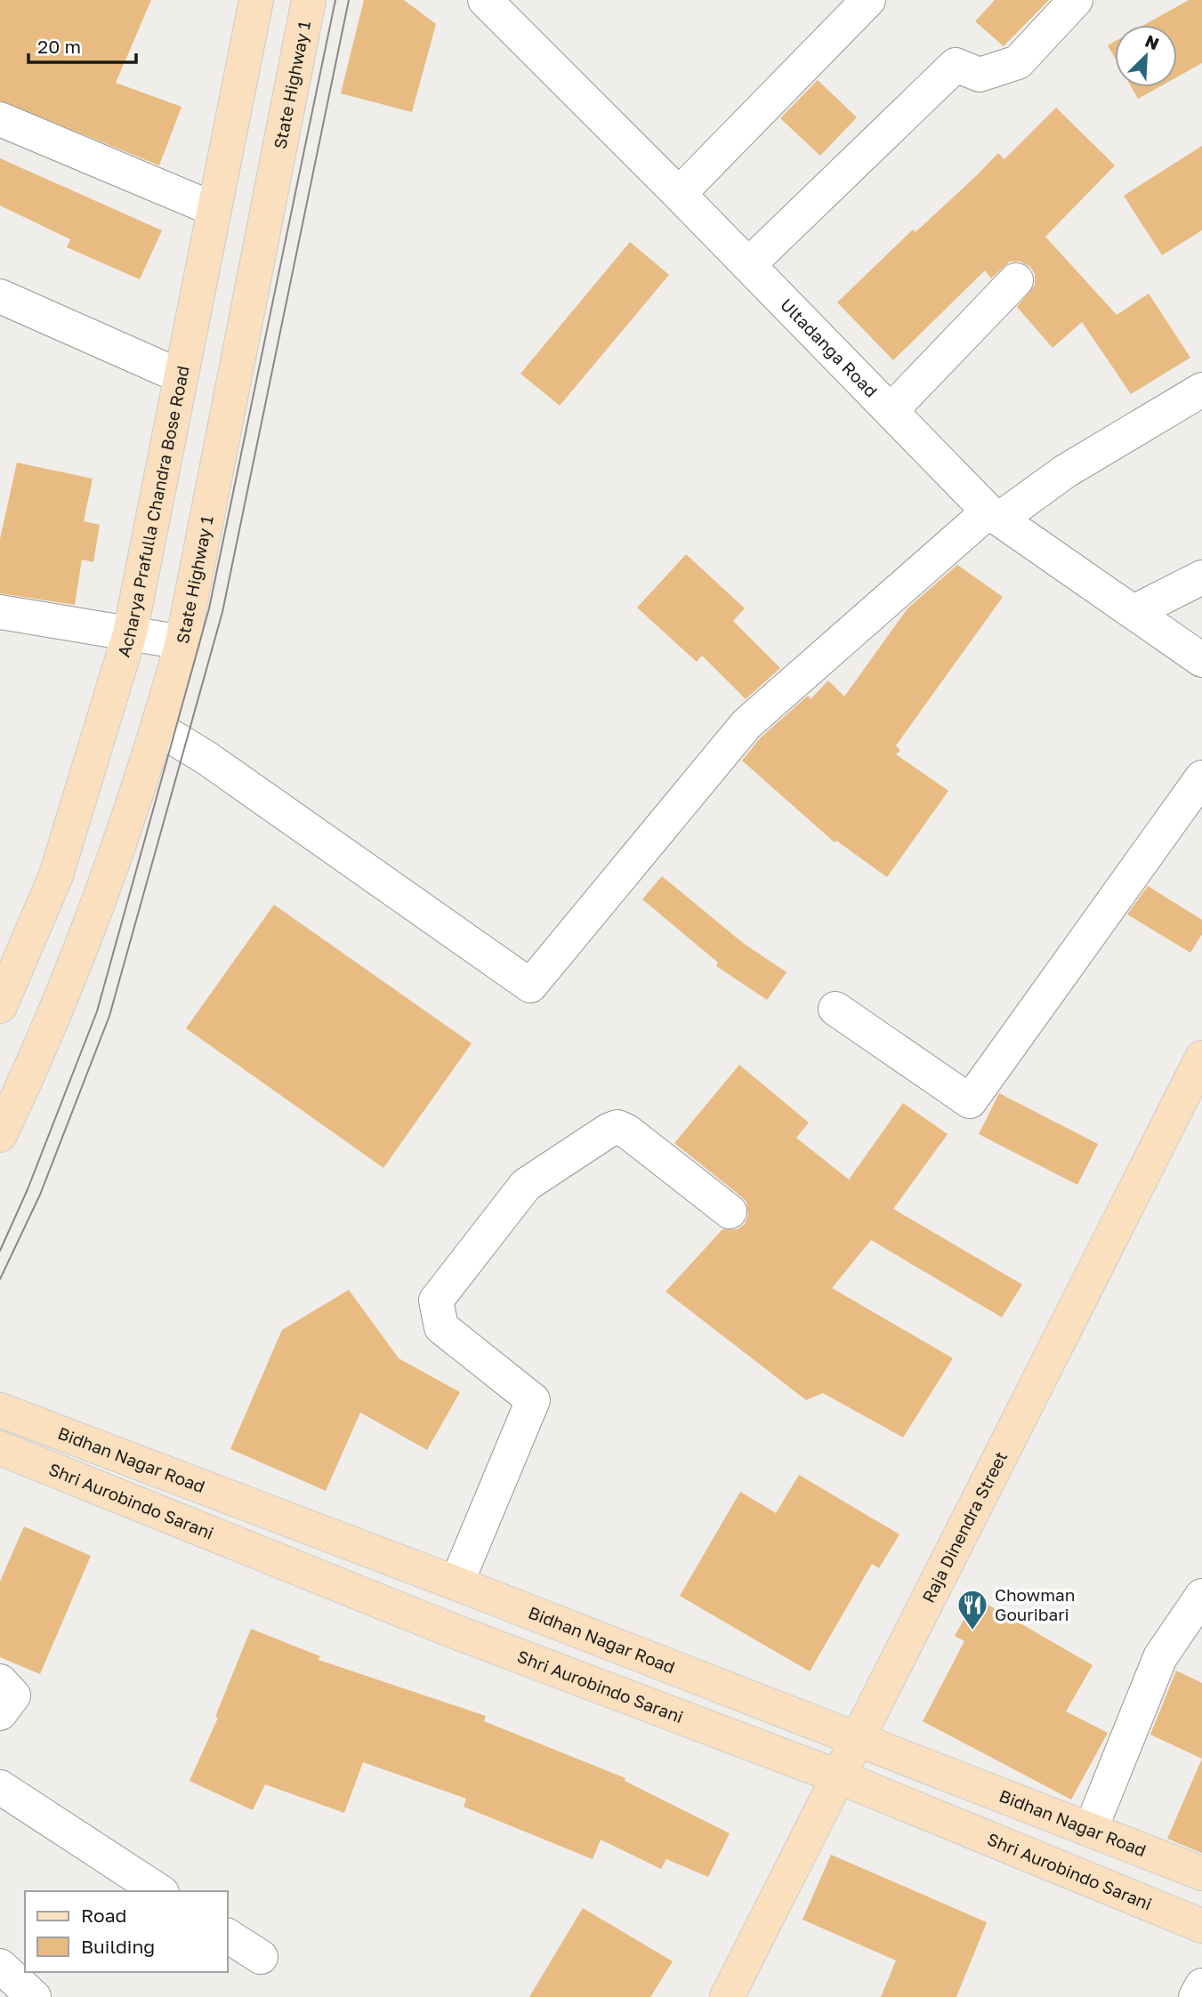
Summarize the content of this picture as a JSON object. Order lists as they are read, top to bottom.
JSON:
{
  "streets": {
    "main road": [
      "State Highway 1",
      "Acharya Prafulla Chandra Bose Road",
      "Bidhan Nagar Road",
      "Shri Aurobindo Sarani",
      "Raja Dinendra Street"
    ],
    "street": ["Ultadanga Road"]
  },
  "crossings": [
    ["Bidhan Nagar Road", "Raja Dinendra Street"],
    ["Shri Aurobindo Sarani", "Raja Dinendra Street"]
  ],
  "places": {
    "restaurant": ["Chowman Gouribari"]
  },
  "legend": ["Road", "Building"],
  "scale_bar": "20 m",
  "north": "top right"
}
